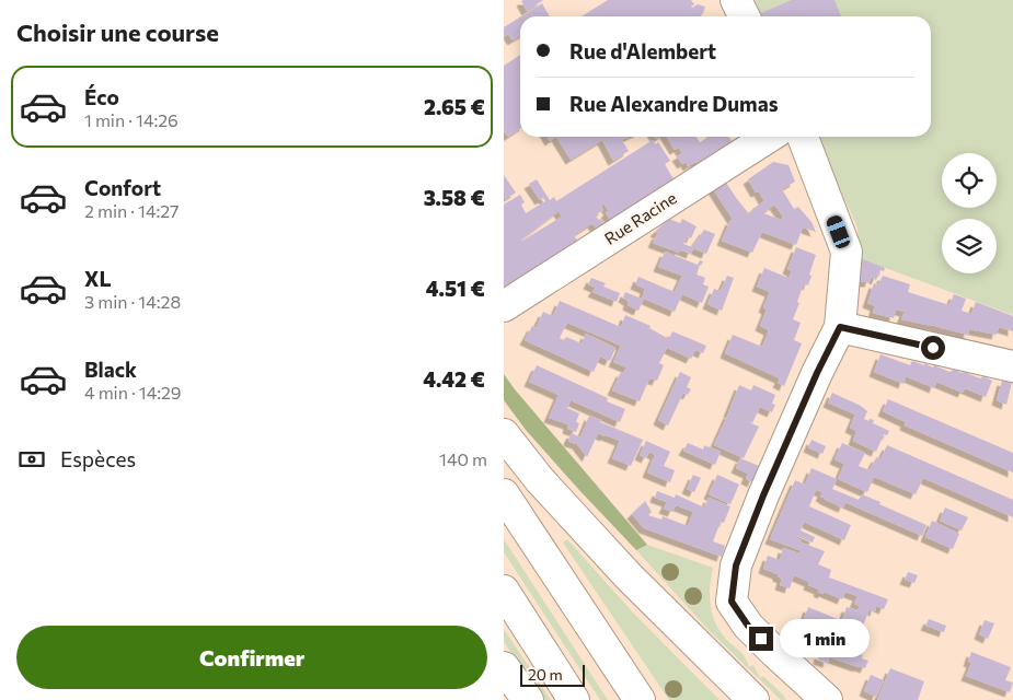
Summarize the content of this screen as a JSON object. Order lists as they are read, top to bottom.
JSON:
{
  "streets": {
    "main road": ["Rue Racine"]
  },
  "scale_bar": "20 m",
  "page": {
    "heading": "Choisir une course",
    "banner": ["Rue d'Alembert", "Rue Alexandre Dumas"],
    "list": [
      {
        "name": "Éco",
        "note": "1 min · 14:26",
        "value": "2.65 €"
      },
      {
        "name": "Confort",
        "note": "2 min · 14:27",
        "value": "3.58 €"
      },
      {
        "name": "XL",
        "note": "3 min · 14:28",
        "value": "4.51 €"
      },
      {
        "name": "Black",
        "note": "4 min · 14:29",
        "value": "4.42 €"
      }
    ],
    "pay": ["Espèces", "140 m"],
    "buttons": "Confirmer",
    "bubble": "1 min",
    "scale": "20 m"
  }
}
